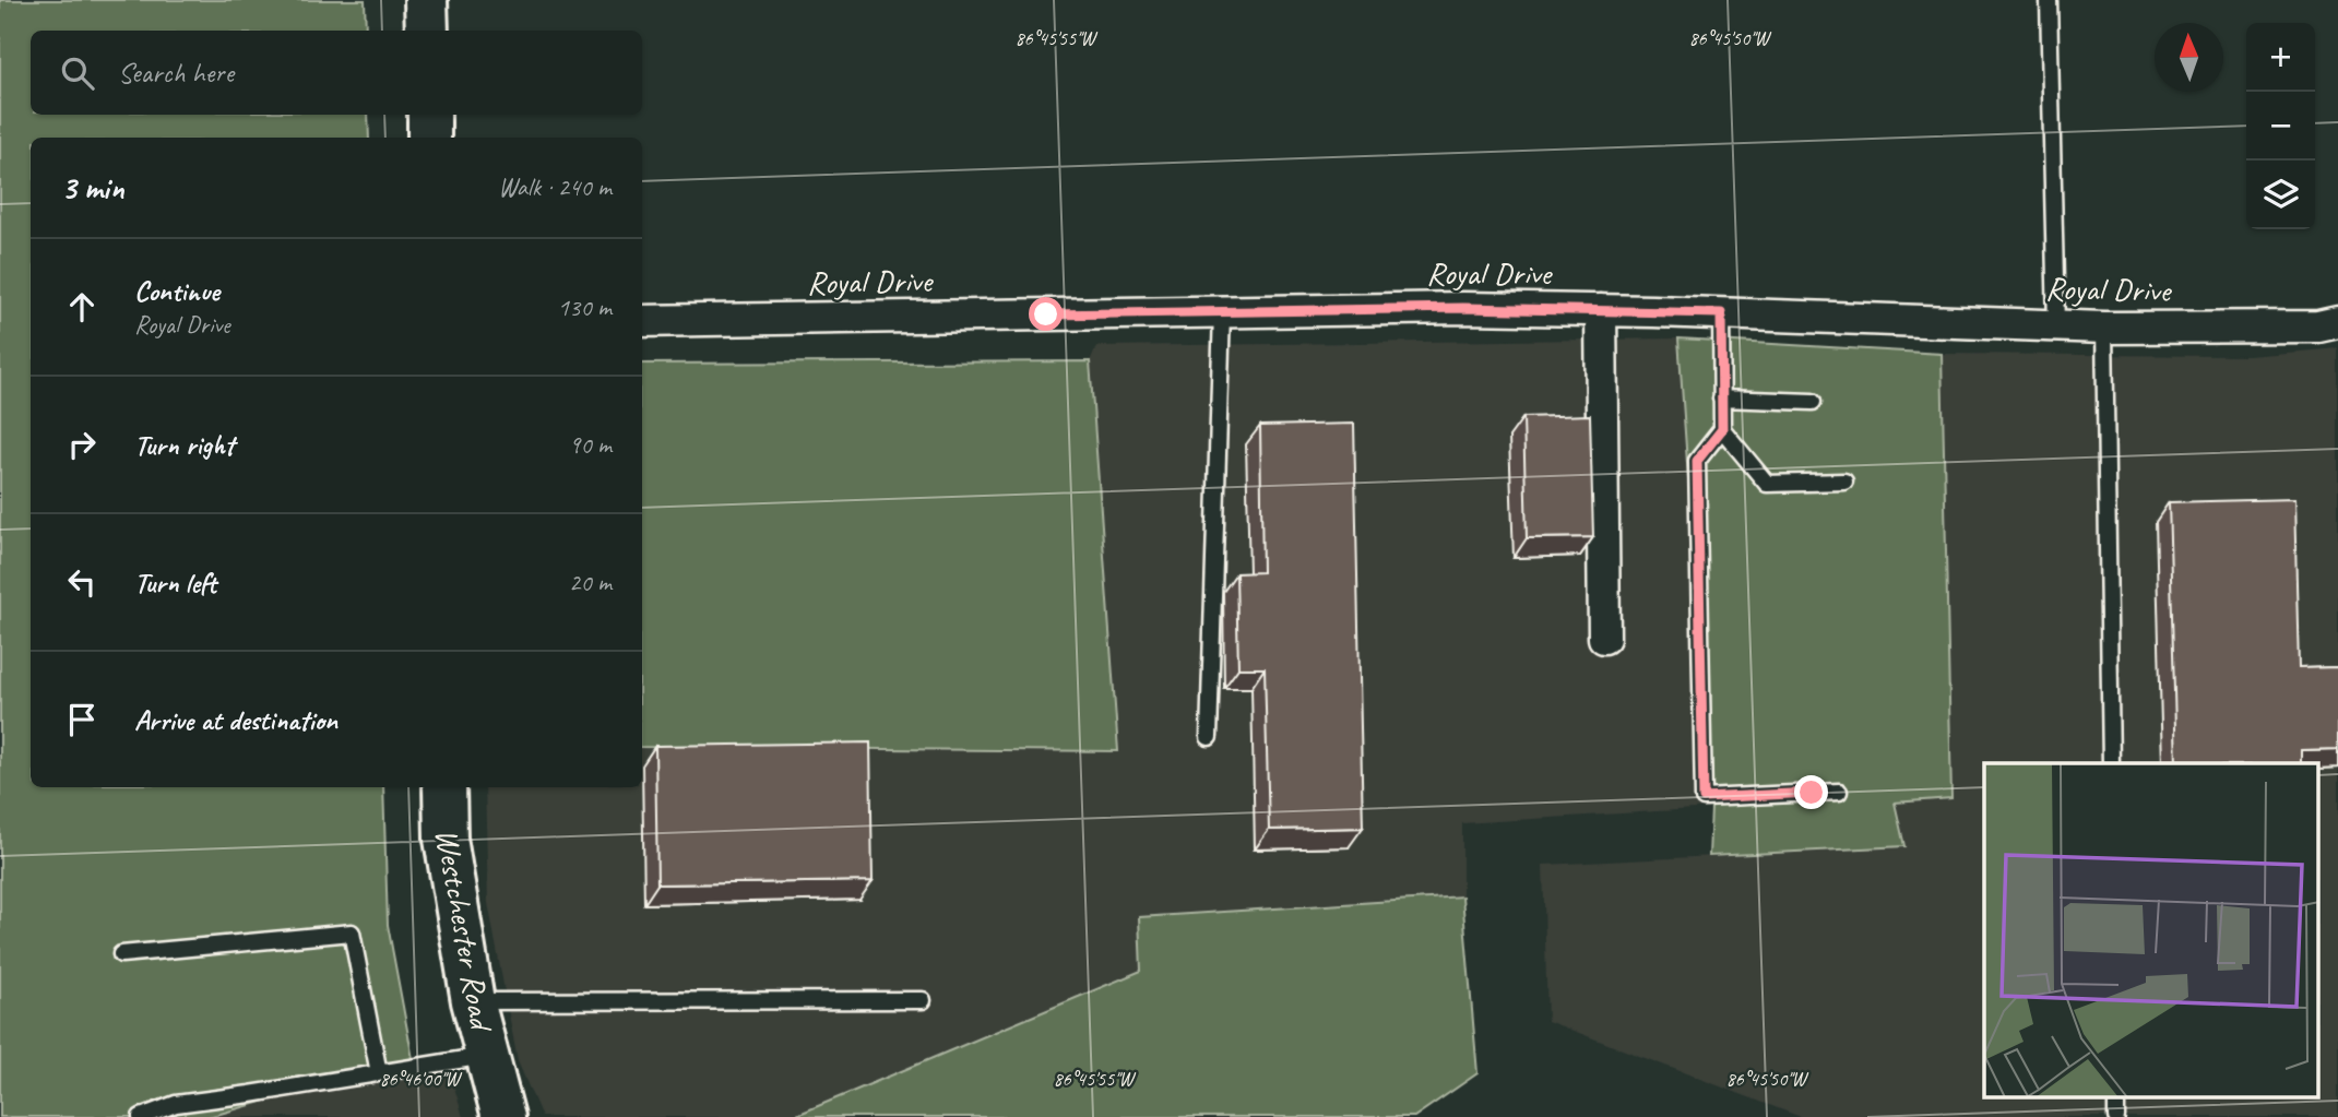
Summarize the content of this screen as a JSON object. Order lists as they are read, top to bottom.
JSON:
{
  "streets": {
    "street": ["Royal Drive", "Westchester Road"]
  },
  "north": "top",
  "page": {
    "map_buttons": ["+", "−"],
    "search": "Search here",
    "heading": ["3 min", "Walk · 240 m"],
    "list": [
      ["Continue", "Royal Drive", "130 m"],
      ["Turn right", "90 m"],
      ["Turn left", "20 m"],
      "Arrive at destination"
    ]
  },
  "coordinates": ["86°45'55\"W", "86°45'50\"W", "86°46'00\"W"]
}
